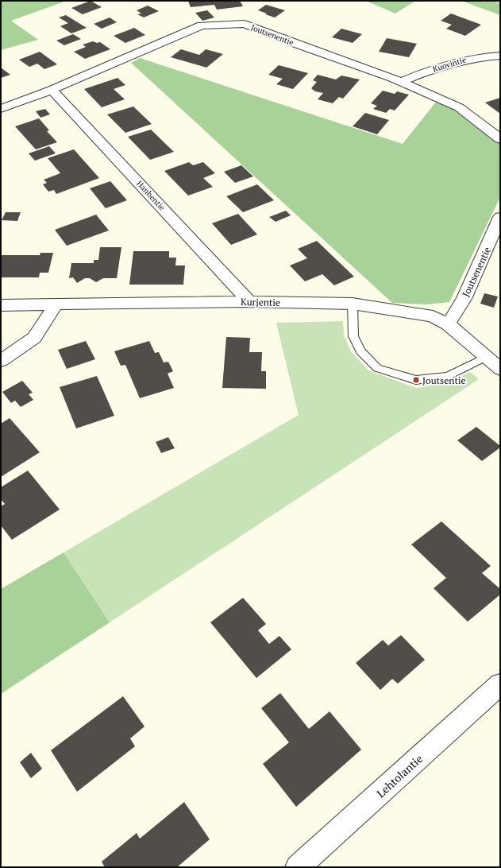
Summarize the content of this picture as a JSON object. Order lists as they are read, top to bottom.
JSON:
{
  "streets": {
    "street": [
      "Joutsenentie",
      "Kuovintie",
      "Hanhentie",
      "Kurjentie",
      "Lehtolantie"
    ]
  },
  "crossings": [
    ["Joutsenentie", "Kuovintie"],
    ["Joutsenentie", "Hanhentie"],
    ["Joutsenentie", "Kurjentie"],
    ["Hanhentie", "Kurjentie"]
  ],
  "places": {
    "transit": ["Joutsentie"]
  }
}
